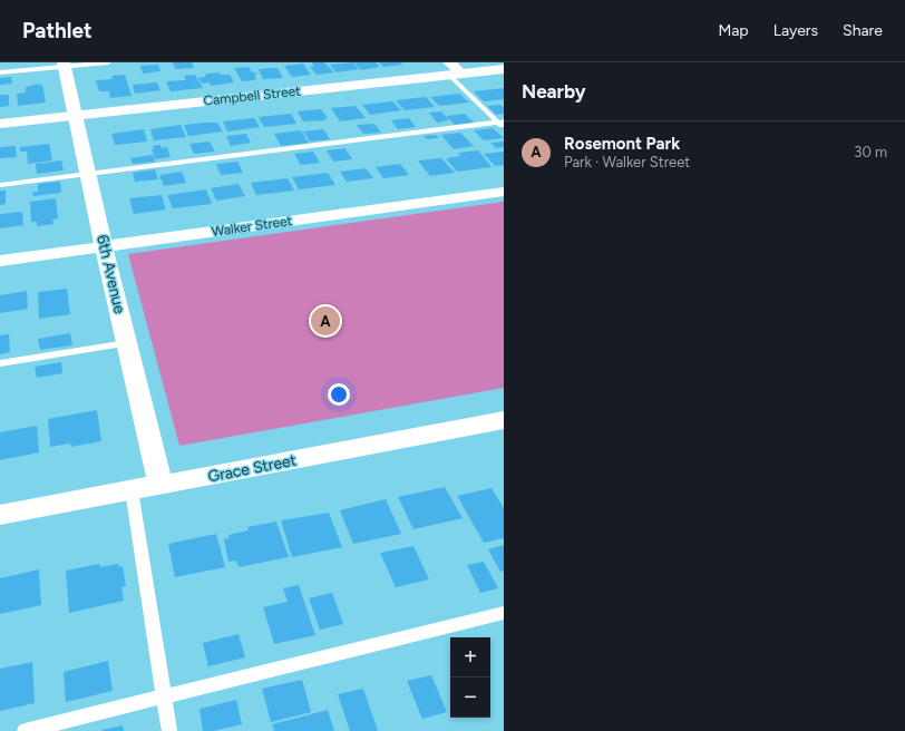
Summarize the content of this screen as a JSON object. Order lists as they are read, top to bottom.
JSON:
{
  "streets": {
    "street": [
      "Campbell Street",
      "Walker Street",
      "6th Avenue",
      "Grace Street"
    ]
  },
  "crossings": [
    ["Campbell Street", "6th Avenue"],
    ["Walker Street", "6th Avenue"],
    ["6th Avenue", "Grace Street"]
  ],
  "page": {
    "header": "Pathlet",
    "nav": ["Map", "Layers", "Share"],
    "heading": "Nearby",
    "list": [
      {
        "mark": "A",
        "name": "Rosemont Park",
        "note": "Park · Walker Street",
        "value": "30 m"
      }
    ],
    "pins": "A",
    "map_buttons": ["+", "−"]
  }
}
